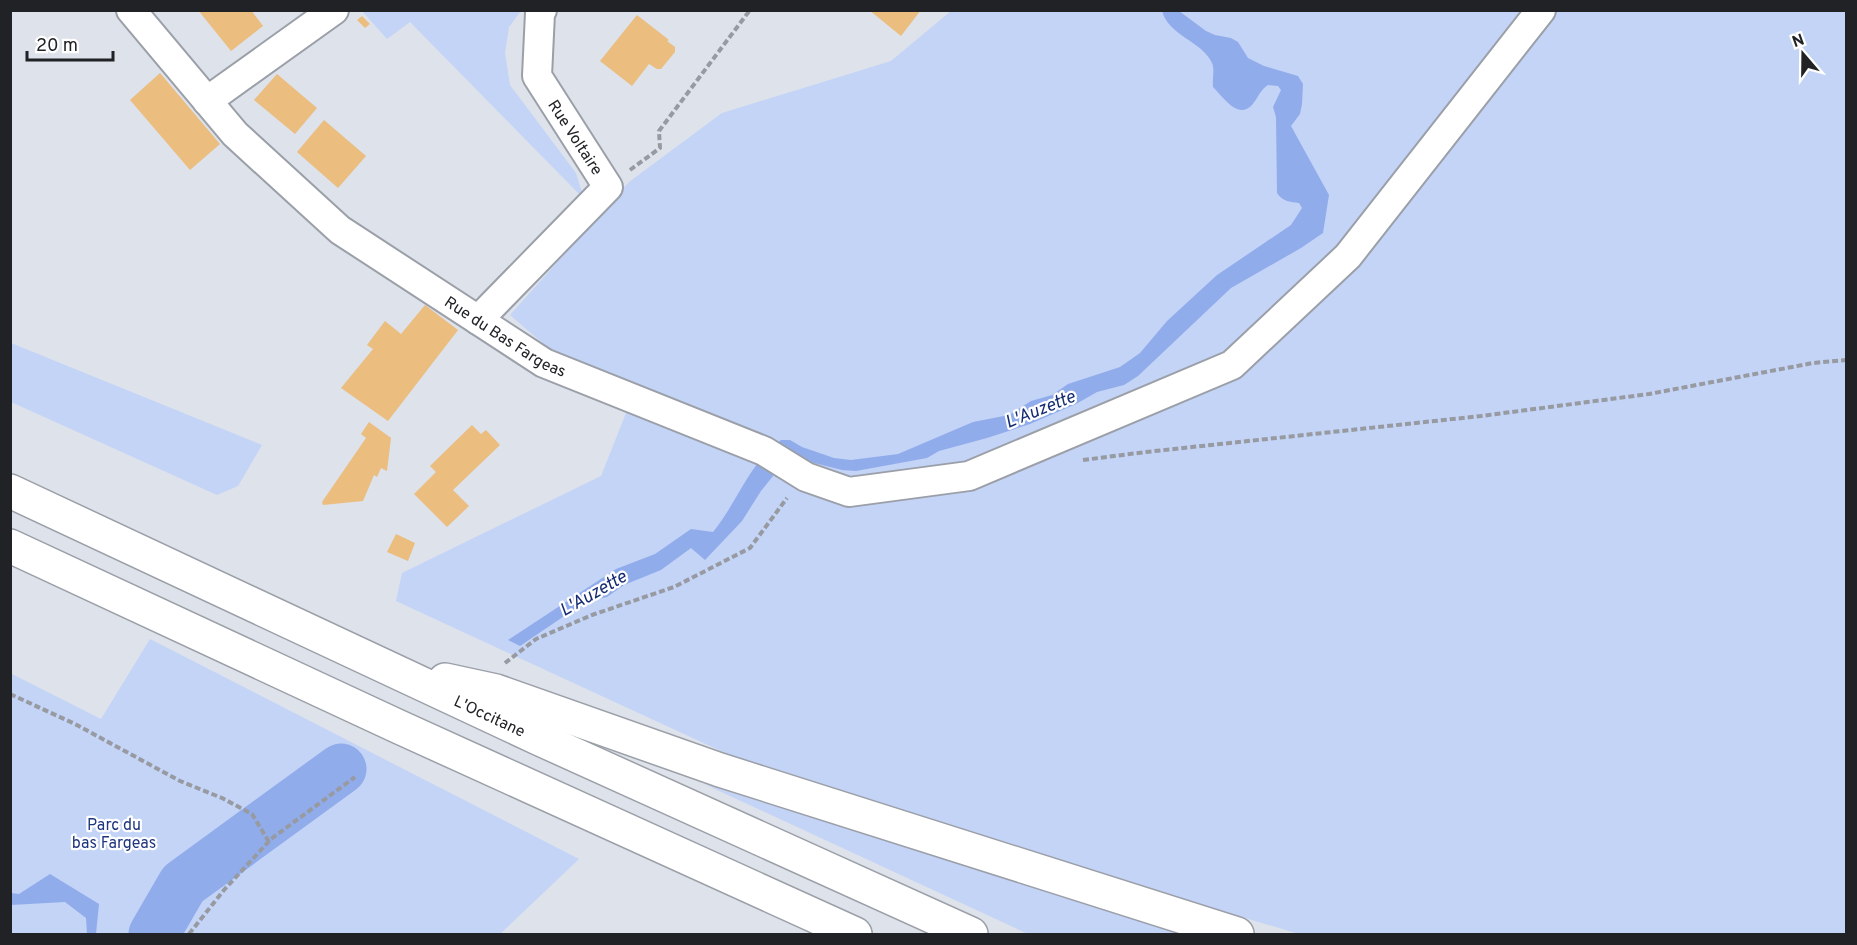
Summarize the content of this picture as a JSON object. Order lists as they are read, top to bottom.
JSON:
{
  "streets": {
    "highway": ["L'Occitane"],
    "street": ["Rue Voltaire", "Rue du Bas Fargeas"]
  },
  "crossings": [
    ["Rue Voltaire", "Rue du Bas Fargeas"]
  ],
  "water": ["L'Auzette"],
  "parks": ["Parc du bas Fargeas"],
  "scale_bar": "20 m",
  "north": "top"
}
